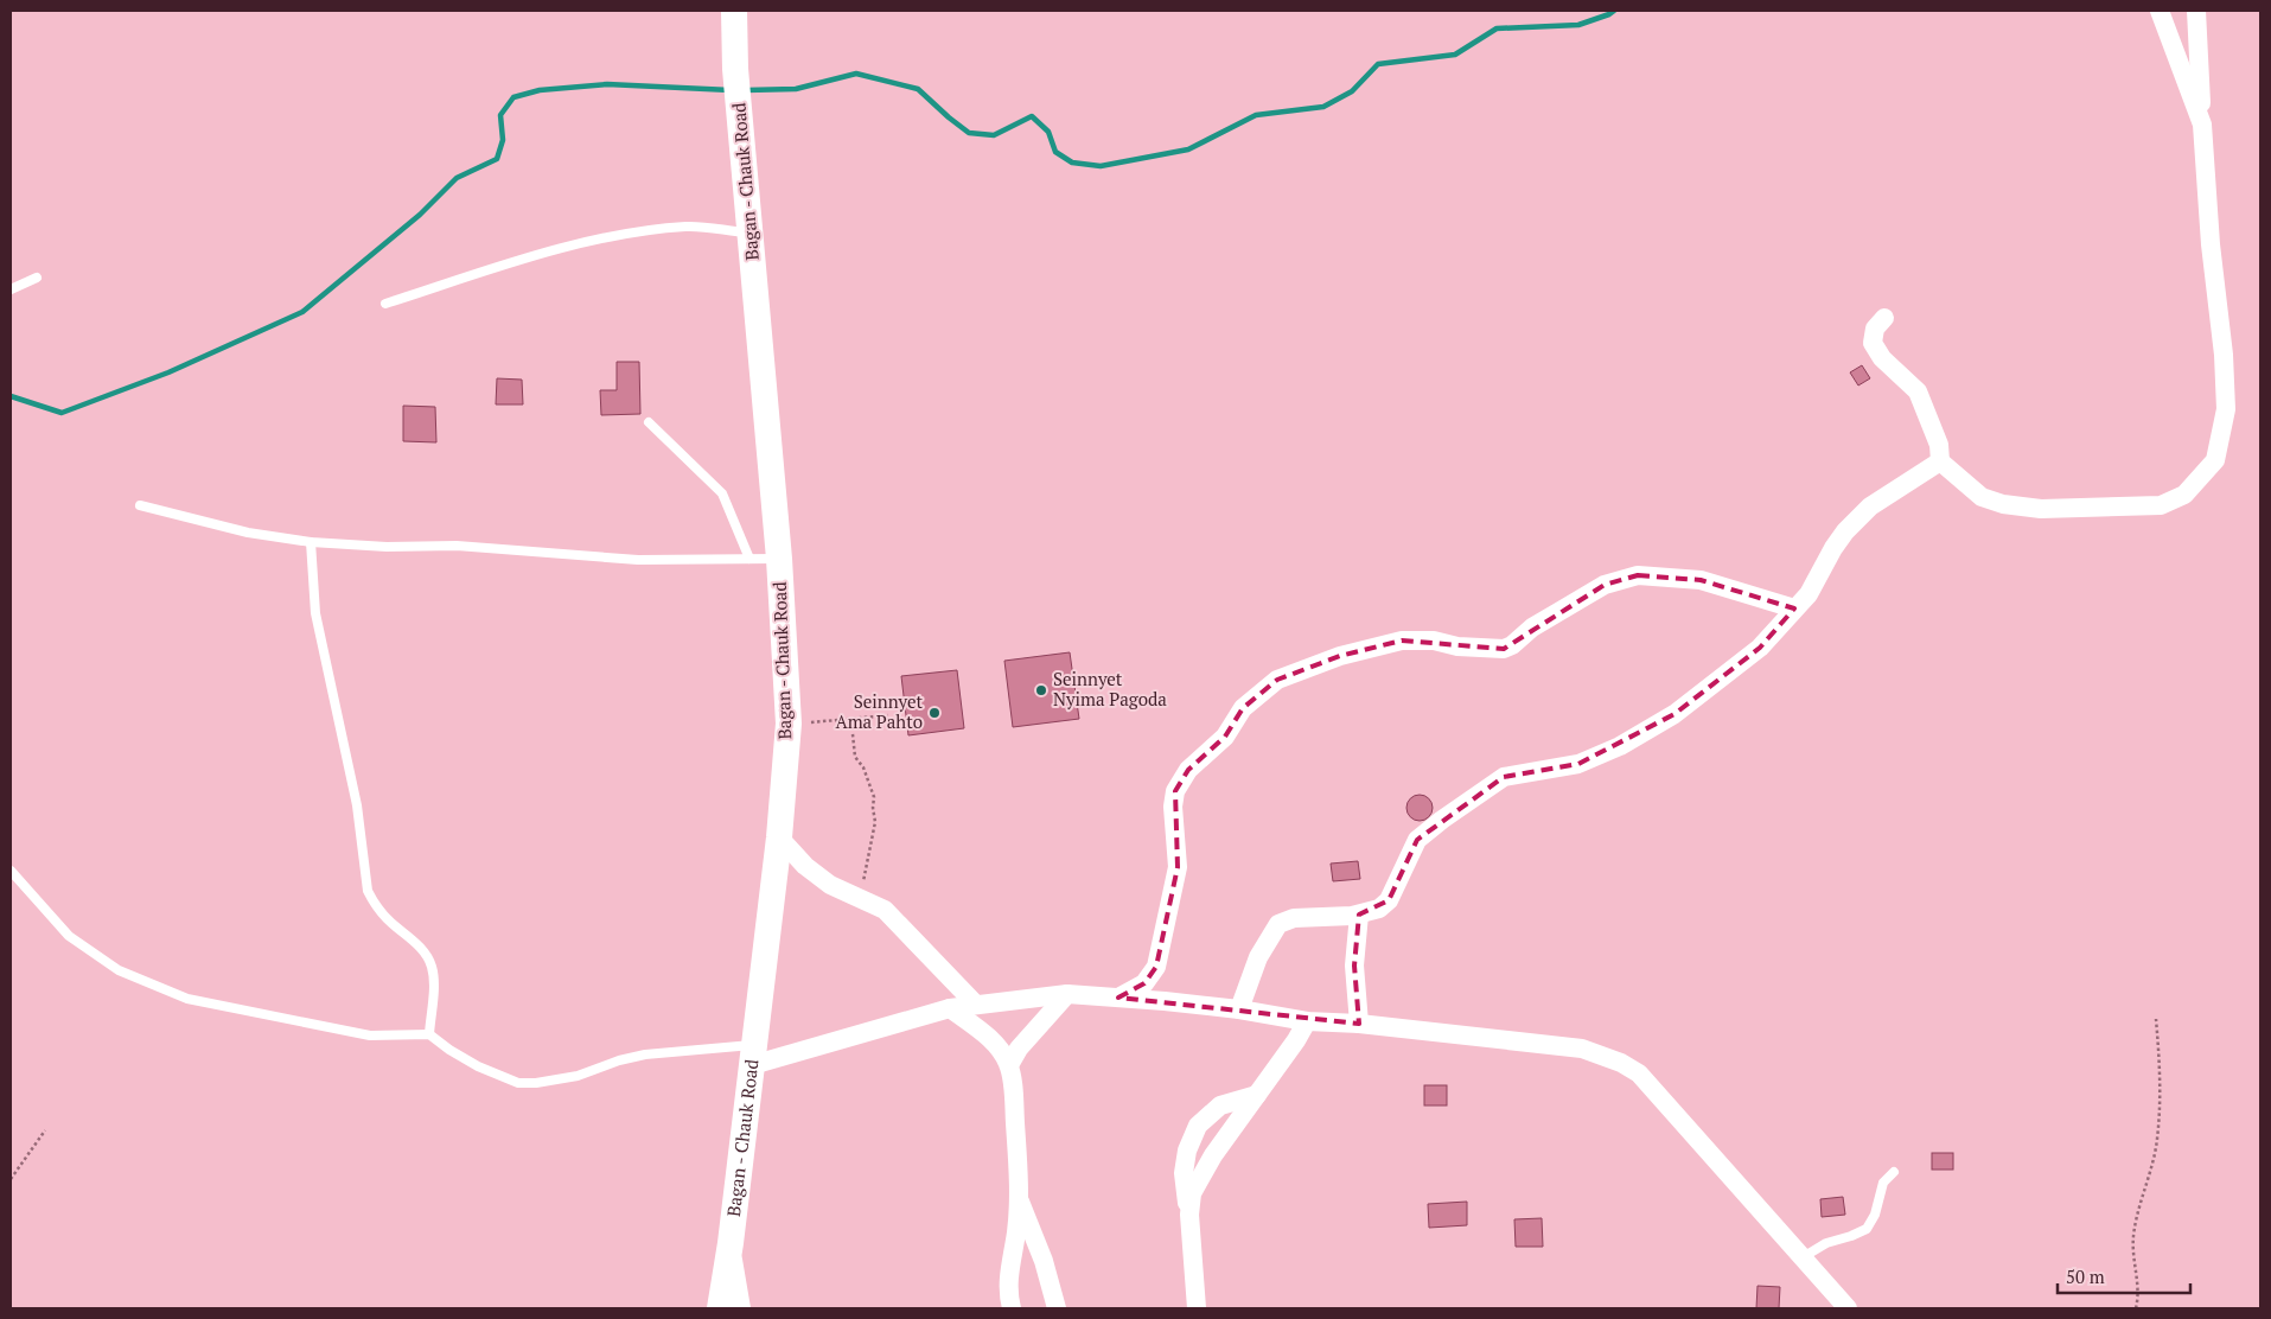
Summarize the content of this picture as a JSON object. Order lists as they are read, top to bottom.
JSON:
{
  "streets": {
    "main road": ["Bagan - Chauk Road"]
  },
  "places": ["Seinnyet Nyima Pagoda", "Seinnyet Ama Pahto"],
  "scale_bar": "50 m"
}
